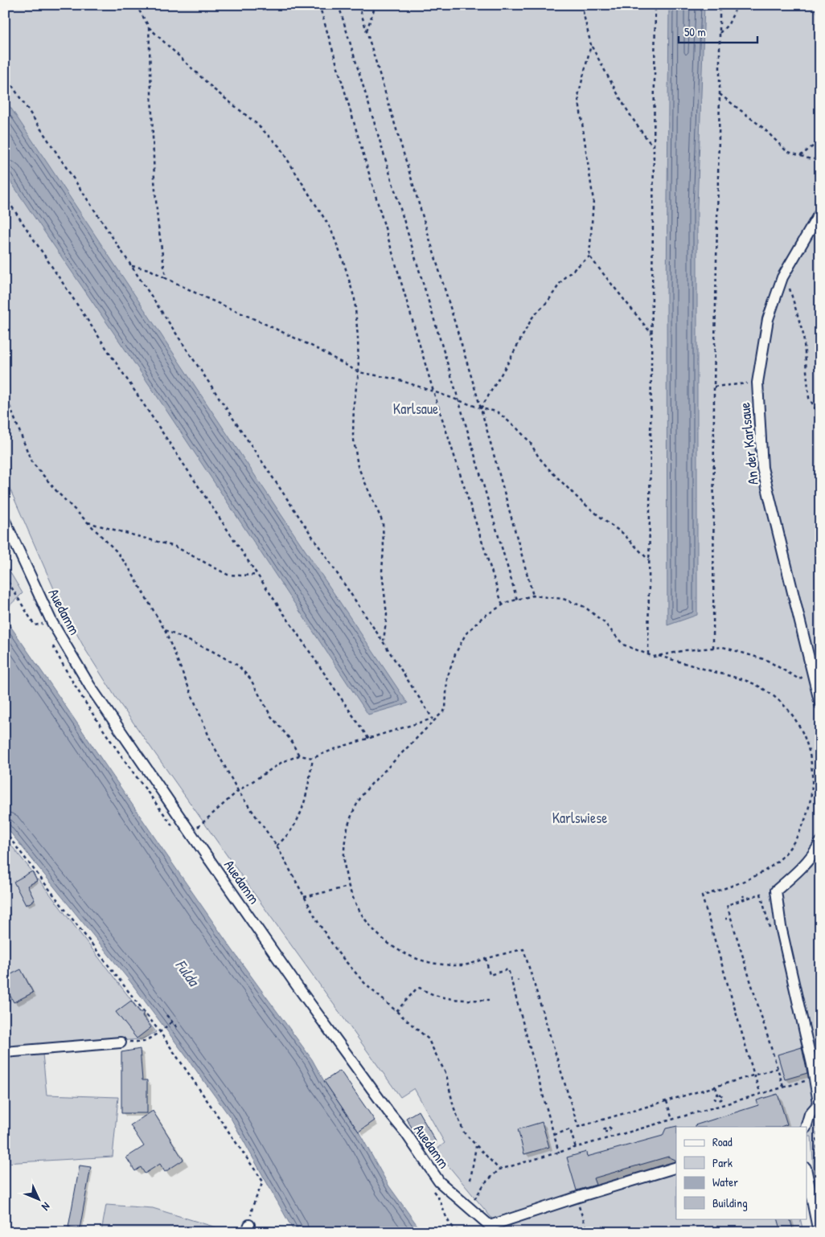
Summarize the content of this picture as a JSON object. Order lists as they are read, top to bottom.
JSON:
{
  "streets": {
    "street": ["An der Karlsaue", "Auedamm"]
  },
  "water": ["Fulda"],
  "parks": ["Karlsaue", "Karlswiese"],
  "legend": [
    "Road",
    "Park",
    "Water",
    "Building"
  ],
  "scale_bar": "50 m",
  "north": "bottom right"
}
